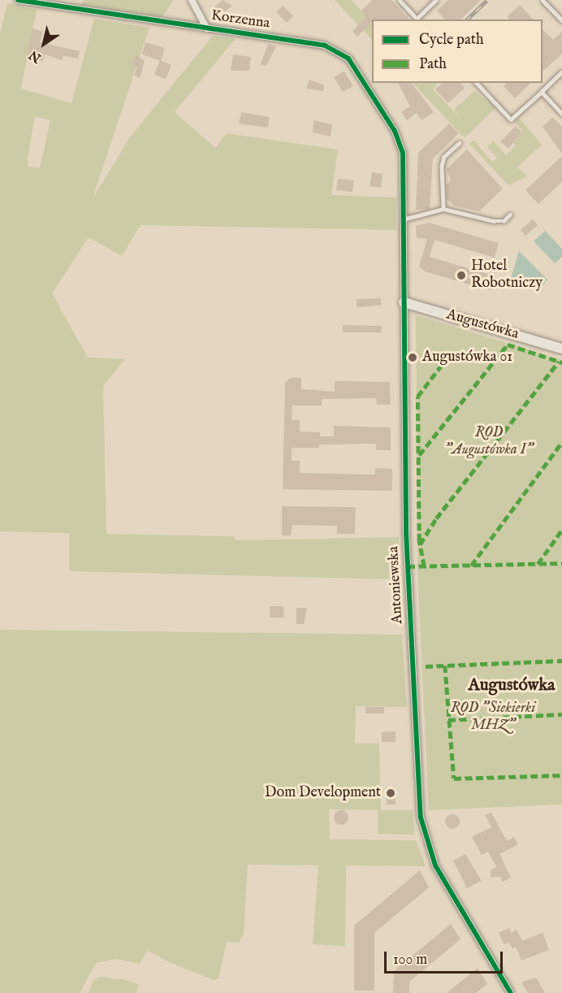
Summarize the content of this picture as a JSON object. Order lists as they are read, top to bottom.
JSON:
{
  "streets": {
    "street": ["Korzenna", "Augustówka", "Antoniewska"]
  },
  "crossings": [
    ["Korzenna", "Antoniewska"],
    ["Augustówka", "Antoniewska"]
  ],
  "districts": ["Augustówka"],
  "parks": ["ROD \"Augustówka I\"", "ROD \"Siekierki MHZ\""],
  "places": ["Hotel Robotniczy", "Augustówka 01", "Dom Development"],
  "legend": ["Cycle path", "Path"],
  "scale_bar": "100 m",
  "north": "bottom left"
}
